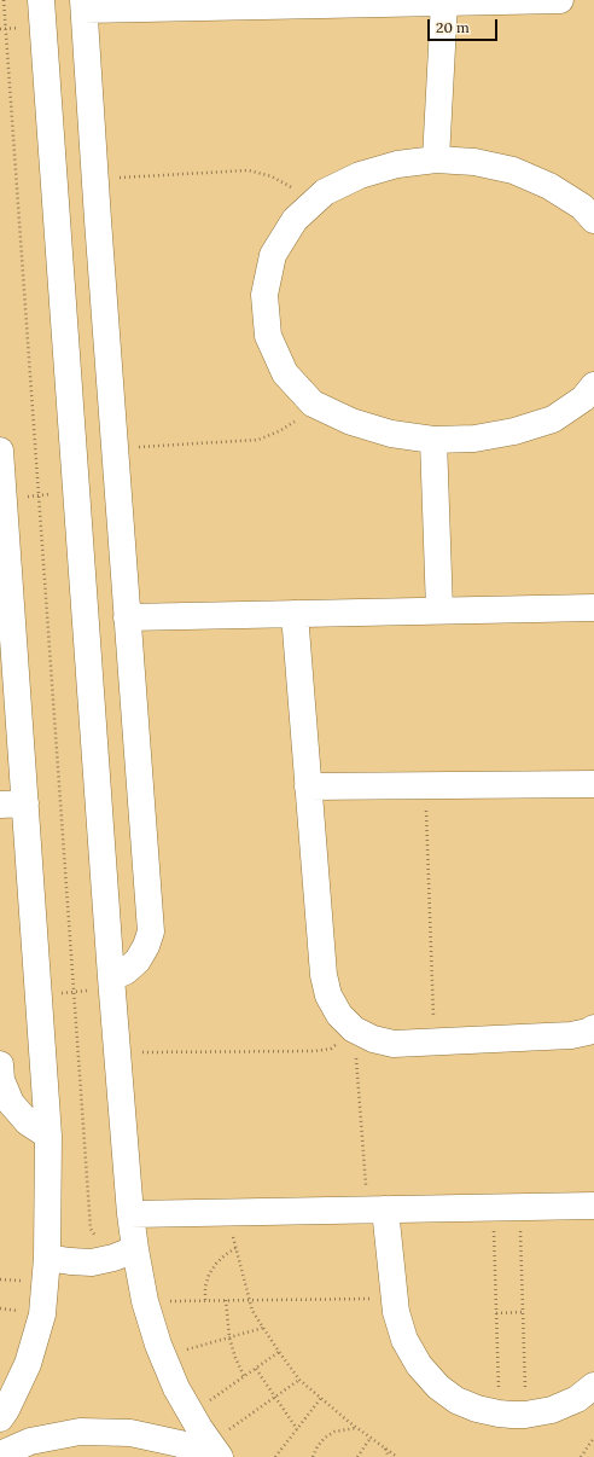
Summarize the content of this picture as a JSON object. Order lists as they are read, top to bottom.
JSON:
{
  "scale_bar": "20 m"
}
